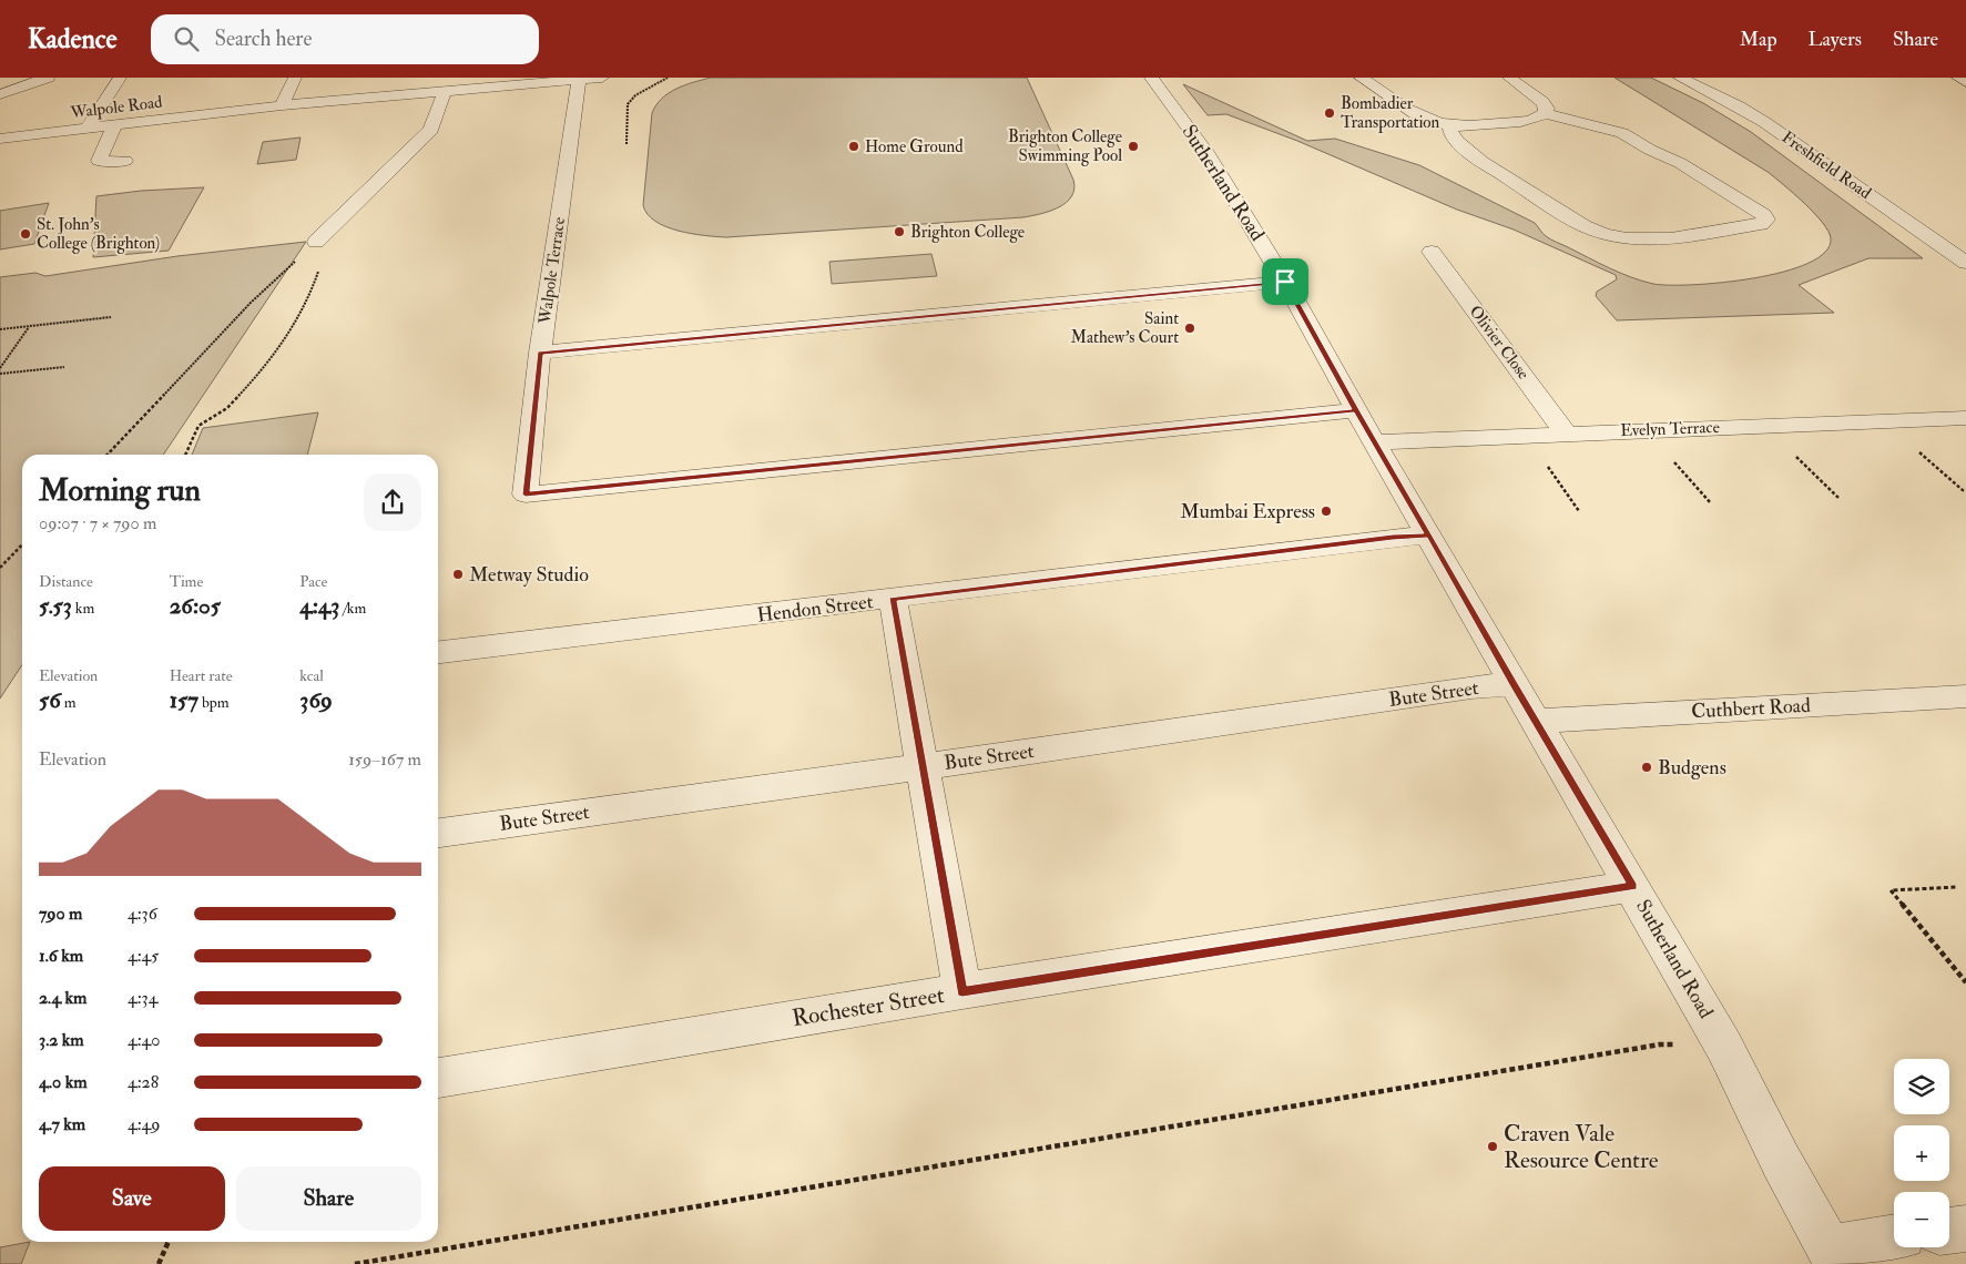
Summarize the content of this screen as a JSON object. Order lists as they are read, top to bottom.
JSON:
{
  "streets": {
    "street": [
      "Walpole Road",
      "Freshfield Road",
      "Sutherland Road",
      "Walpole Terrace",
      "Olivier Close",
      "Evelyn Terrace",
      "Hendon Street",
      "Bute Street",
      "Cuthbert Road",
      "Rochester Street"
    ]
  },
  "crossings": [
    ["Walpole Road", "Walpole Terrace"],
    ["Sutherland Road", "Walpole Terrace"],
    ["Sutherland Road", "Evelyn Terrace"],
    ["Sutherland Road", "Hendon Street"],
    ["Sutherland Road", "Bute Street"],
    ["Sutherland Road", "Cuthbert Road"],
    ["Sutherland Road", "Rochester Street"],
    ["Olivier Close", "Evelyn Terrace"]
  ],
  "places": [
    "Bombadier Transportation",
    "Home Ground",
    "Brighton College Swimming Pool",
    "Brighton College",
    "St. John's College (Brighton)",
    "Saint Mathew's Court",
    "Mumbai Express",
    "Metway Studio",
    "Budgens",
    "Craven Vale Resource Centre"
  ],
  "page": {
    "header": "Kadence",
    "search": "Search here",
    "nav": ["Map", "Layers", "Share"],
    "heading": ["Morning run", "09:07 · 7 × 790 m"],
    "stats": [
      ["Distance", "5.53 km"],
      ["Time", "26:05"],
      ["Pace", "4:43 /km"],
      ["Elevation", "56 m"],
      ["Heart rate", "157 bpm"],
      ["kcal", "369"]
    ],
    "chart": ["Elevation", "159–167 m"],
    "list": [
      {
        "name": "790 m",
        "note": "4:36"
      },
      {
        "name": "1.6 km",
        "note": "4:45"
      },
      {
        "name": "2.4 km",
        "note": "4:34"
      },
      {
        "name": "3.2 km",
        "note": "4:40"
      },
      {
        "name": "4.0 km",
        "note": "4:28"
      },
      {
        "name": "4.7 km",
        "note": "4:49"
      }
    ],
    "map_buttons": ["+", "−"],
    "buttons": ["Save", "Share"]
  }
}
